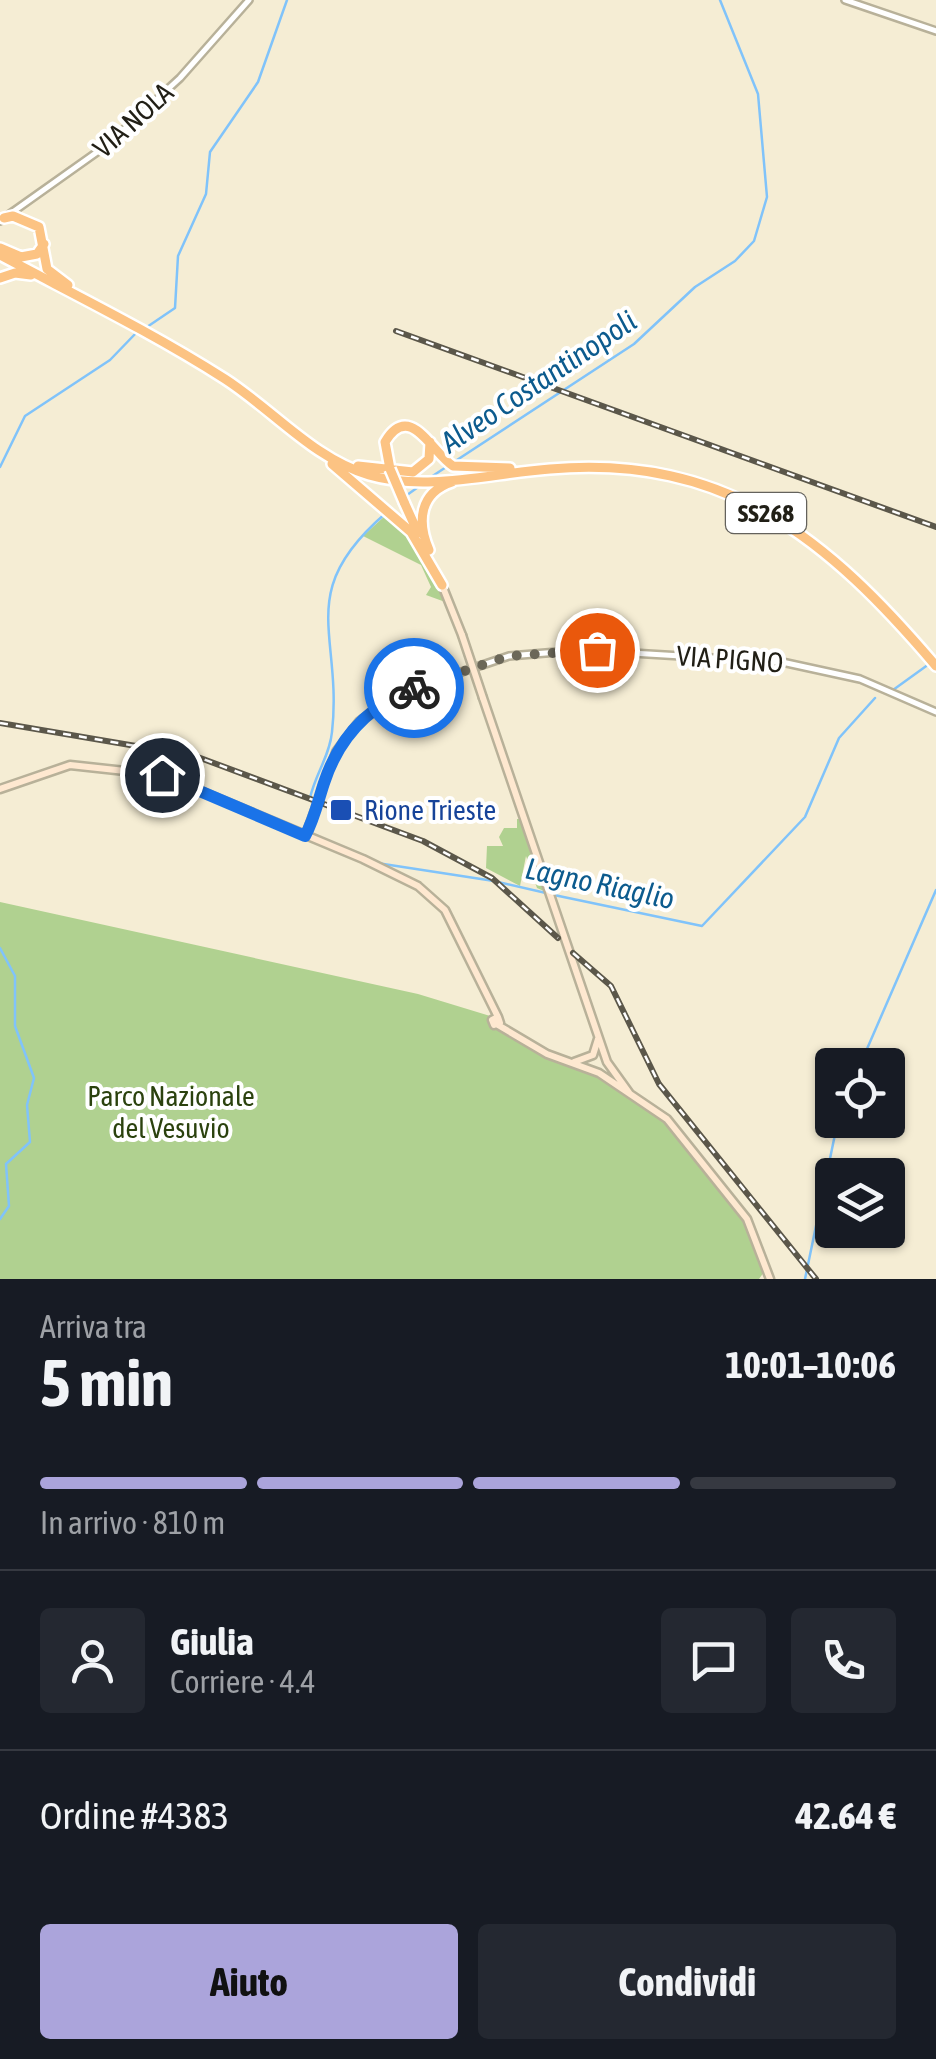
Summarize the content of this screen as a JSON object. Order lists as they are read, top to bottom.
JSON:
{
  "streets": {
    "highway": ["SS268"],
    "street": ["VIA NOLA", "VIA PIGNO"]
  },
  "crossings": [
    ["VIA NOLA", "SS268"]
  ],
  "water": ["Alveo Costantinopoli", "Lagno Riaglio"],
  "parks": ["Parco Nazionale del Vesuvio"],
  "places": {
    "transit": ["Rione Trieste"]
  },
  "page": {
    "heading": ["5 min", "Arriva tra", "10:01–10:06"],
    "panel": [
      "Giulia",
      "Corriere · 4.4",
      "Ordine #4383",
      "42.64 €"
    ],
    "bar": "In arrivo · 810 m",
    "buttons": ["Aiuto", "Condividi"]
  }
}
